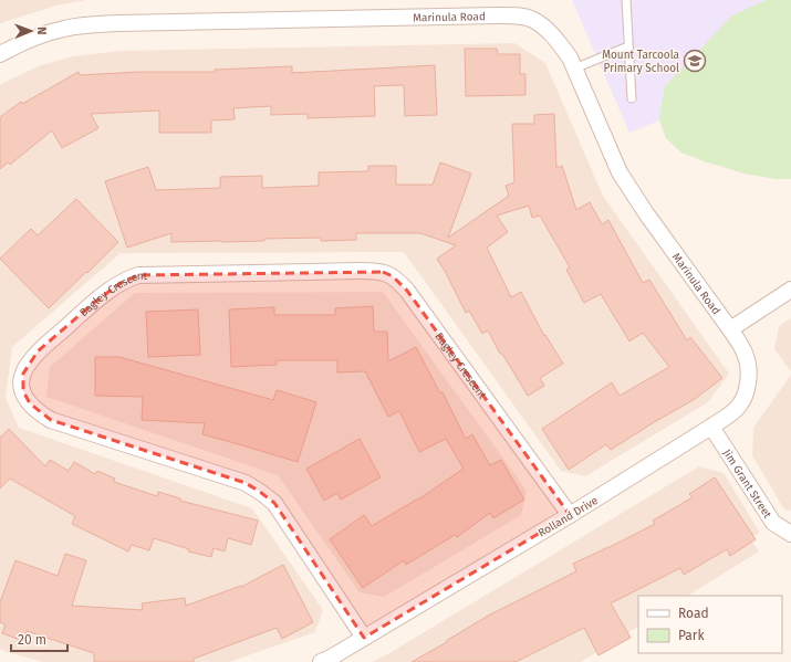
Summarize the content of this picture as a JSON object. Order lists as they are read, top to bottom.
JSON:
{
  "streets": {
    "street": [
      "Marinula Road",
      "Bagley Crescent",
      "Jim Grant Street",
      "Rolland Drive"
    ]
  },
  "crossings": [
    ["Marinula Road", "Rolland Drive"],
    ["Bagley Crescent", "Rolland Drive"],
    ["Jim Grant Street", "Rolland Drive"]
  ],
  "places": {
    "school or university": ["Mount Tarcoola Primary School"]
  },
  "legend": ["Road", "Park"],
  "scale_bar": "20 m",
  "north": "right"
}
